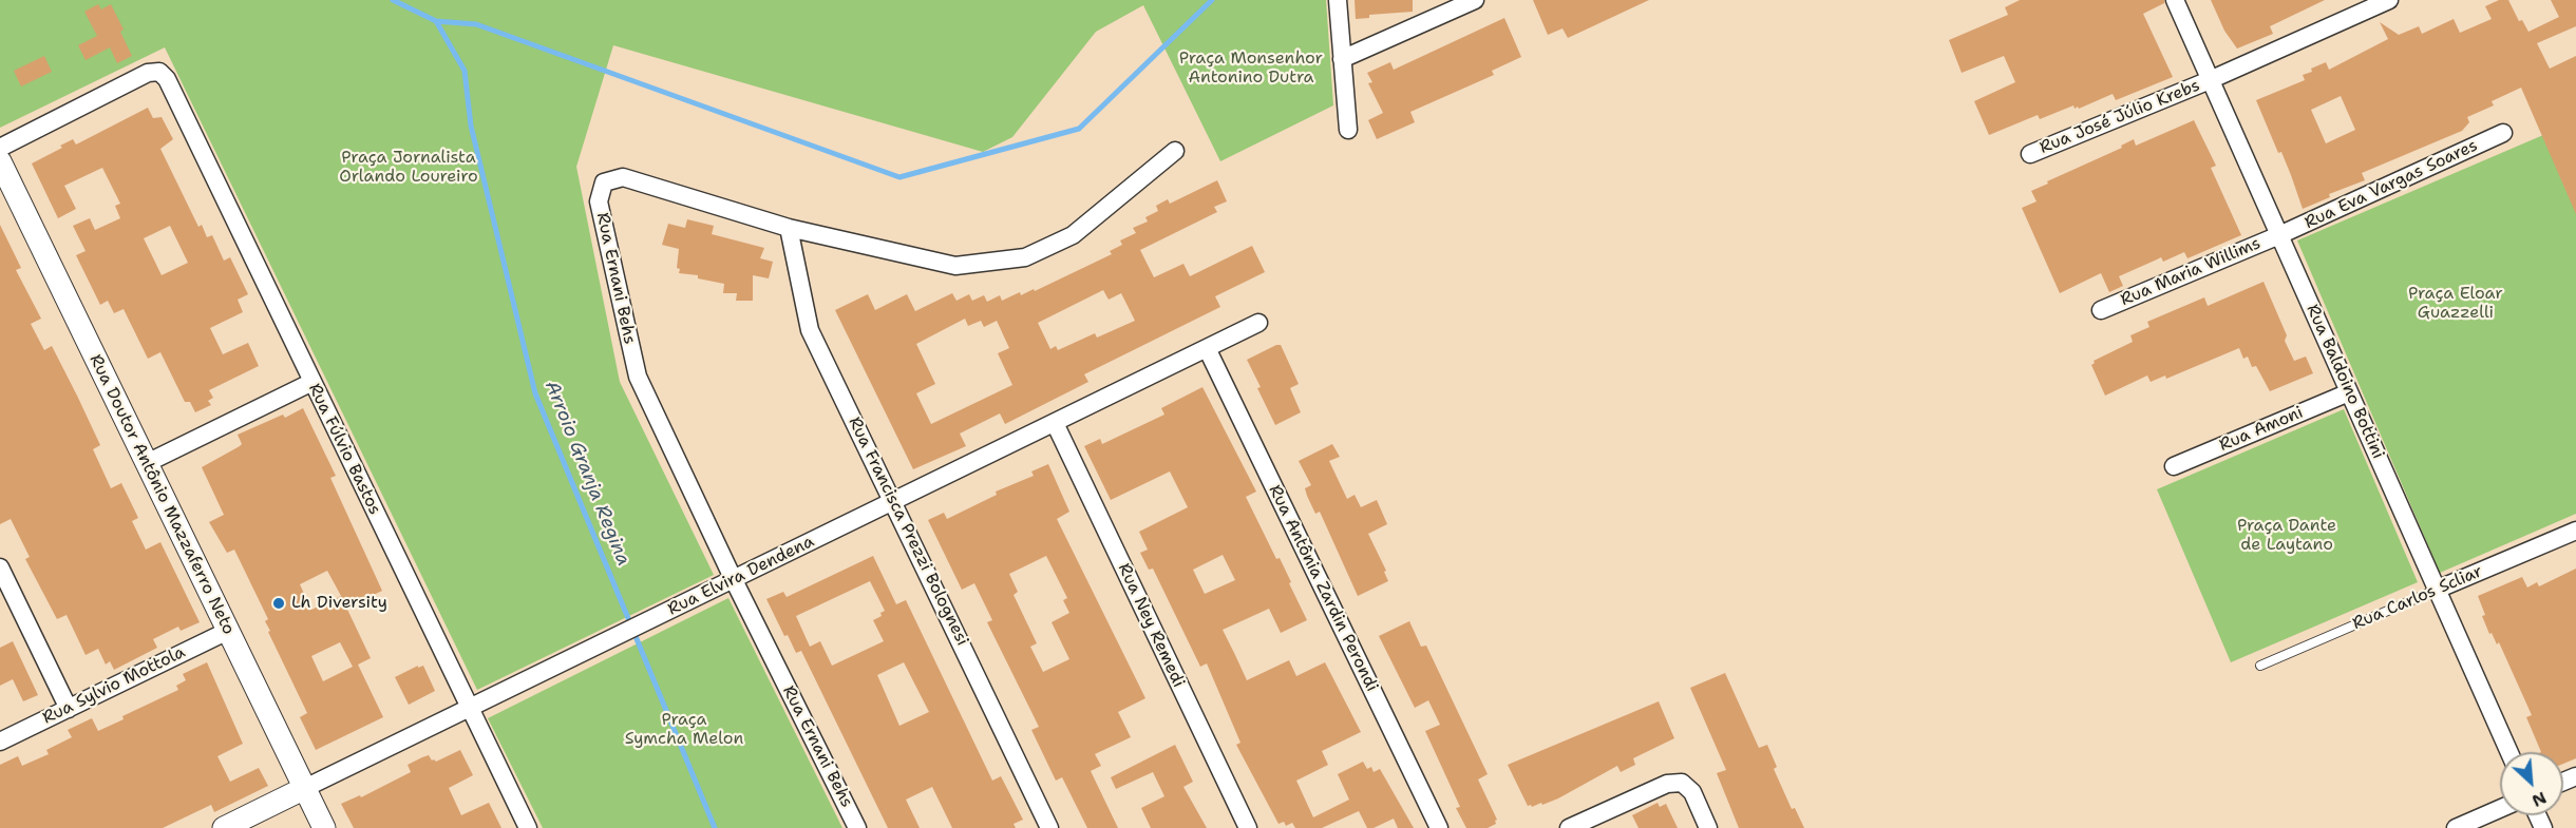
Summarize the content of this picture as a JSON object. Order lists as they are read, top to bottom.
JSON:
{
  "streets": {
    "street": [
      "Rua José Júlio Krebs",
      "Rua Eva Vargas Soares",
      "Rua Maria Willims",
      "Rua Ernani Behs",
      "Rua Baldoino Bottini",
      "Rua Amoni",
      "Rua Fúlvio Bastos",
      "Rua Doutor Antônio Mazzaferro Neto",
      "Rua Francisca Prezzi Bolognesi",
      "Rua Elvira Dendena",
      "Rua Antônia Zardin Perondi",
      "Rua Carlos Scliar",
      "Rua Ney Remedi",
      "Rua Sylvio Mottola"
    ]
  },
  "crossings": [
    ["Rua José Júlio Krebs", "Rua Baldoino Bottini"],
    ["Rua Eva Vargas Soares", "Rua Maria Willims"],
    ["Rua Eva Vargas Soares", "Rua Baldoino Bottini"],
    ["Rua Maria Willims", "Rua Baldoino Bottini"],
    ["Rua Ernani Behs", "Rua Francisca Prezzi Bolognesi"],
    ["Rua Ernani Behs", "Rua Elvira Dendena"],
    ["Rua Baldoino Bottini", "Rua Amoni"],
    ["Rua Baldoino Bottini", "Rua Carlos Scliar"],
    ["Rua Fúlvio Bastos", "Rua Elvira Dendena"],
    ["Rua Doutor Antônio Mazzaferro Neto", "Rua Elvira Dendena"],
    ["Rua Doutor Antônio Mazzaferro Neto", "Rua Sylvio Mottola"],
    ["Rua Francisca Prezzi Bolognesi", "Rua Elvira Dendena"],
    ["Rua Elvira Dendena", "Rua Antônia Zardin Perondi"],
    ["Rua Elvira Dendena", "Rua Ney Remedi"]
  ],
  "water": ["Arroio Granja Regina"],
  "parks": [
    "Praça Monsenhor Antonino Dutra",
    "Praça Jornalista Orlando Loureiro",
    "Praça Eloar Guazzelli",
    "Praça Dante de Laytano",
    "Praça Symcha Melon"
  ],
  "places": ["Lh Diversity"],
  "north": "bottom right"
}
